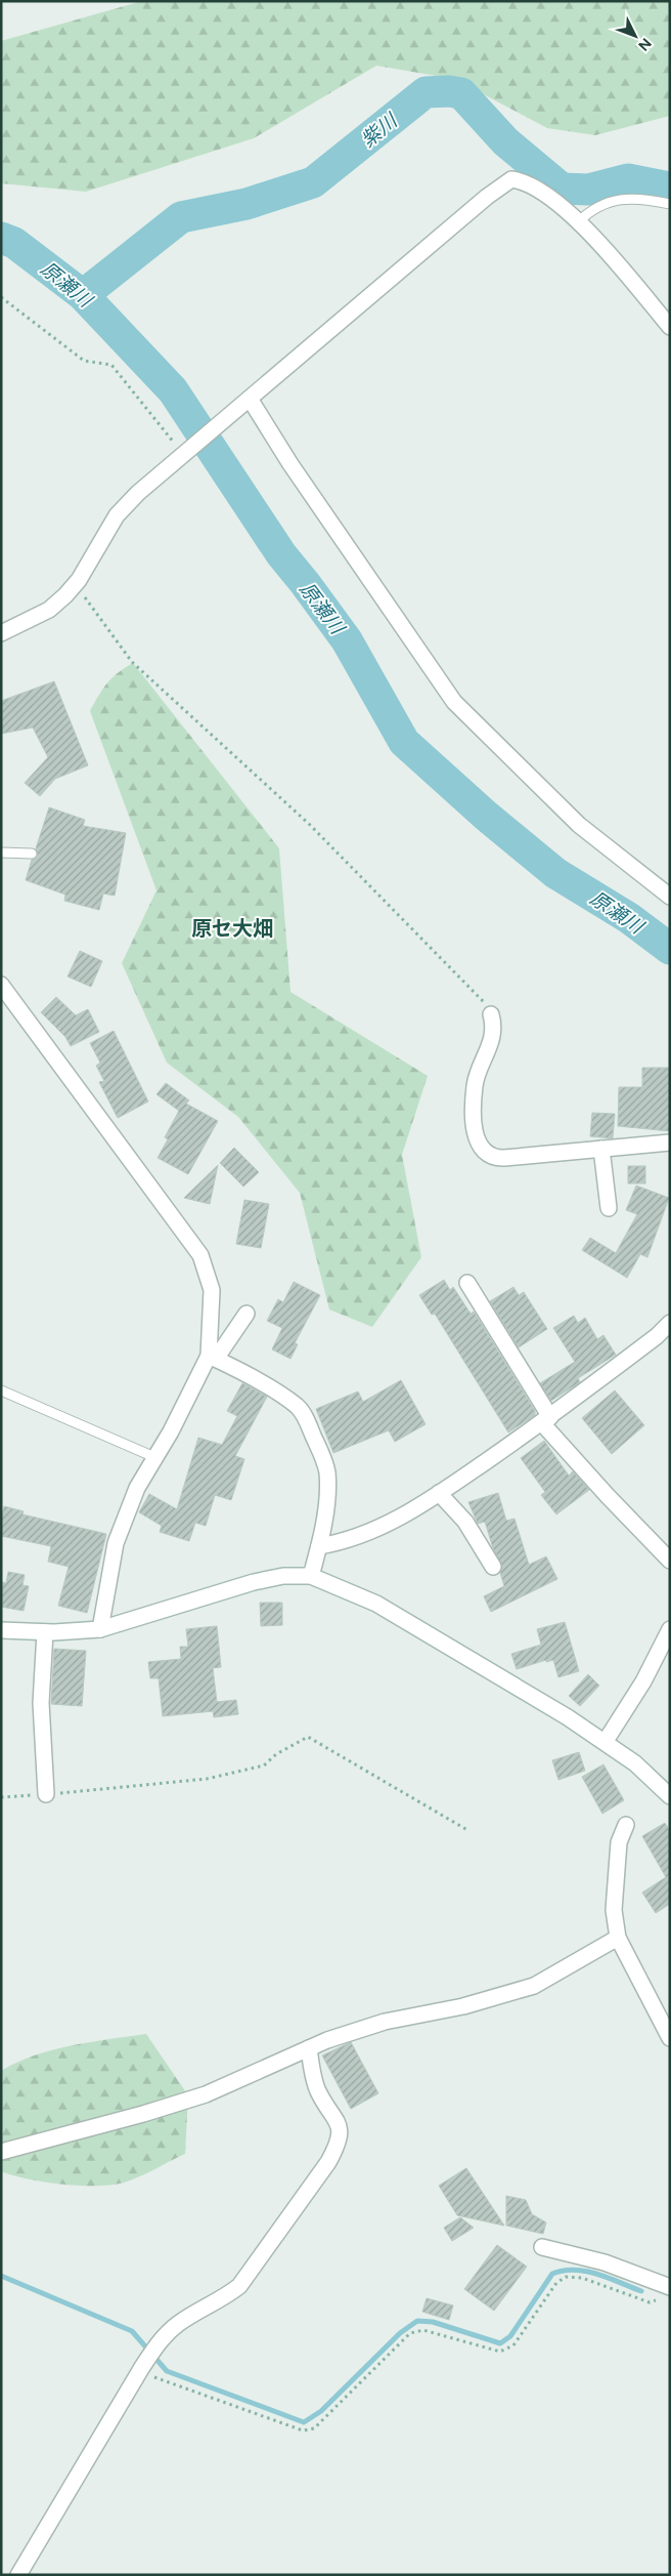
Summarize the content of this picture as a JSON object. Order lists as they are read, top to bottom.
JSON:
{
  "districts": ["原セ大畑"],
  "water": ["紫川", "原瀬川"],
  "north": "bottom right"
}
